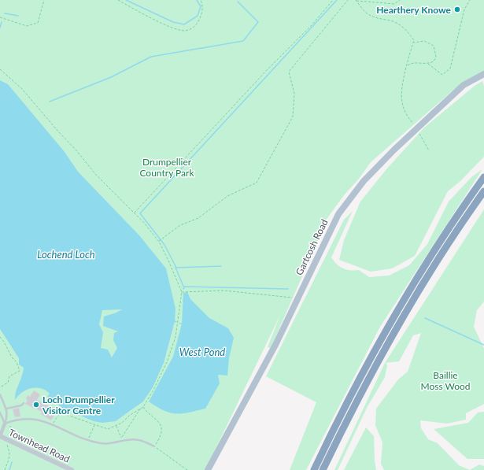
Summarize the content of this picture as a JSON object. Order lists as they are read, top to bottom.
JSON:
{
  "streets": {
    "main road": ["Gartcosh Road"],
    "street": ["Townhead Road"]
  },
  "water": ["Lochend Loch", "West Pond"],
  "parks": ["Drumpellier Country Park", "Baillie Moss Wood"],
  "places": ["Hearthery Knowe", "Loch Drumpellier Visitor Centre"]
}
